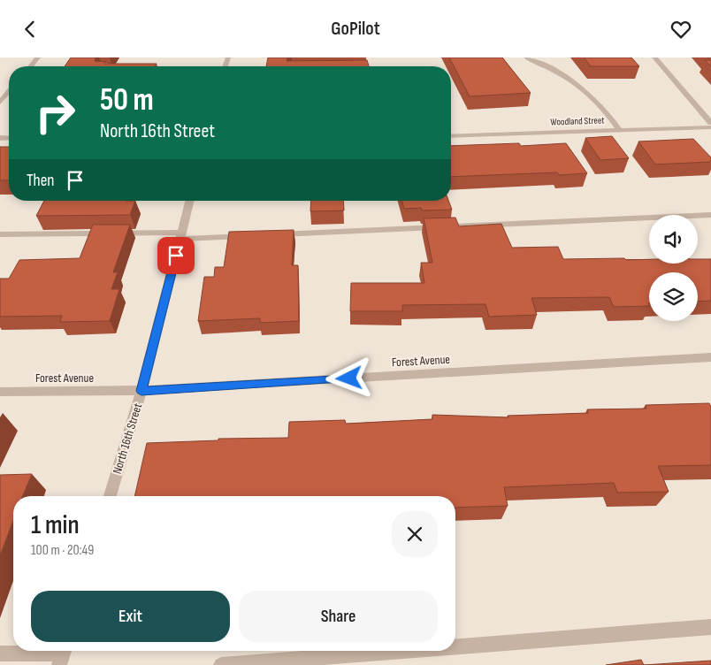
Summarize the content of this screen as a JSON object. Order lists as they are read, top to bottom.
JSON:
{
  "streets": {
    "street": ["Woodland Street", "Forest Avenue", "North 16th Street"]
  },
  "crossings": [
    ["Forest Avenue", "North 16th Street"]
  ],
  "page": {
    "header": "GoPilot",
    "turn": ["50 m", "North 16th Street"],
    "then": "Then",
    "heading": ["1 min", "100 m · 20:49"],
    "buttons": ["Exit", "Share"]
  }
}
